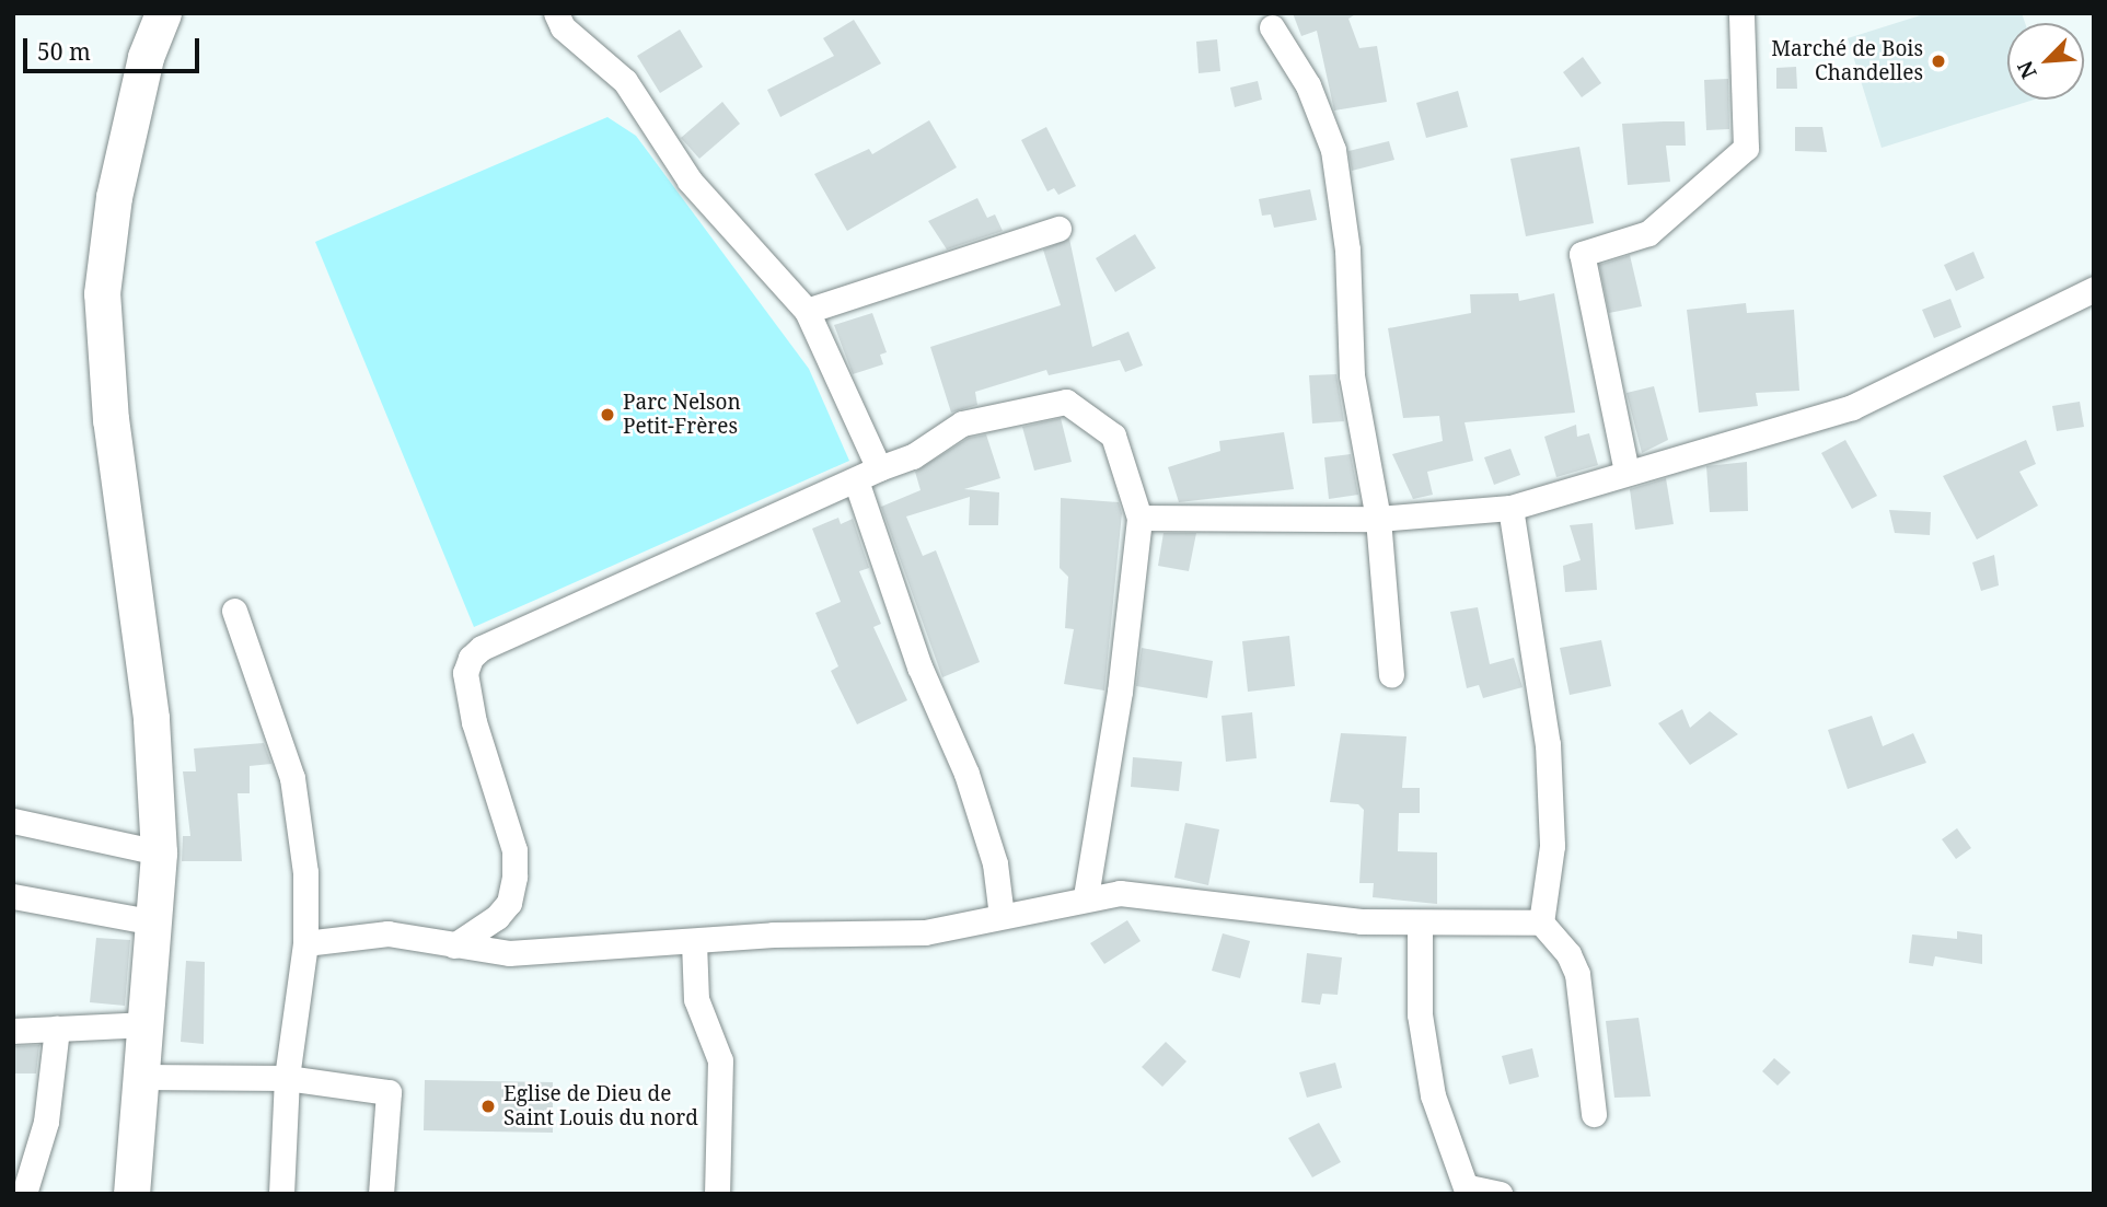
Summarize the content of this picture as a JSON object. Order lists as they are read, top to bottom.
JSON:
{
  "places": ["Marché de Bois Chandelles", "Parc Nelson Petit-Frères", "Eglise de Dieu de Saint Louis du nord"],
  "scale_bar": "50 m",
  "north": "bottom left"
}
